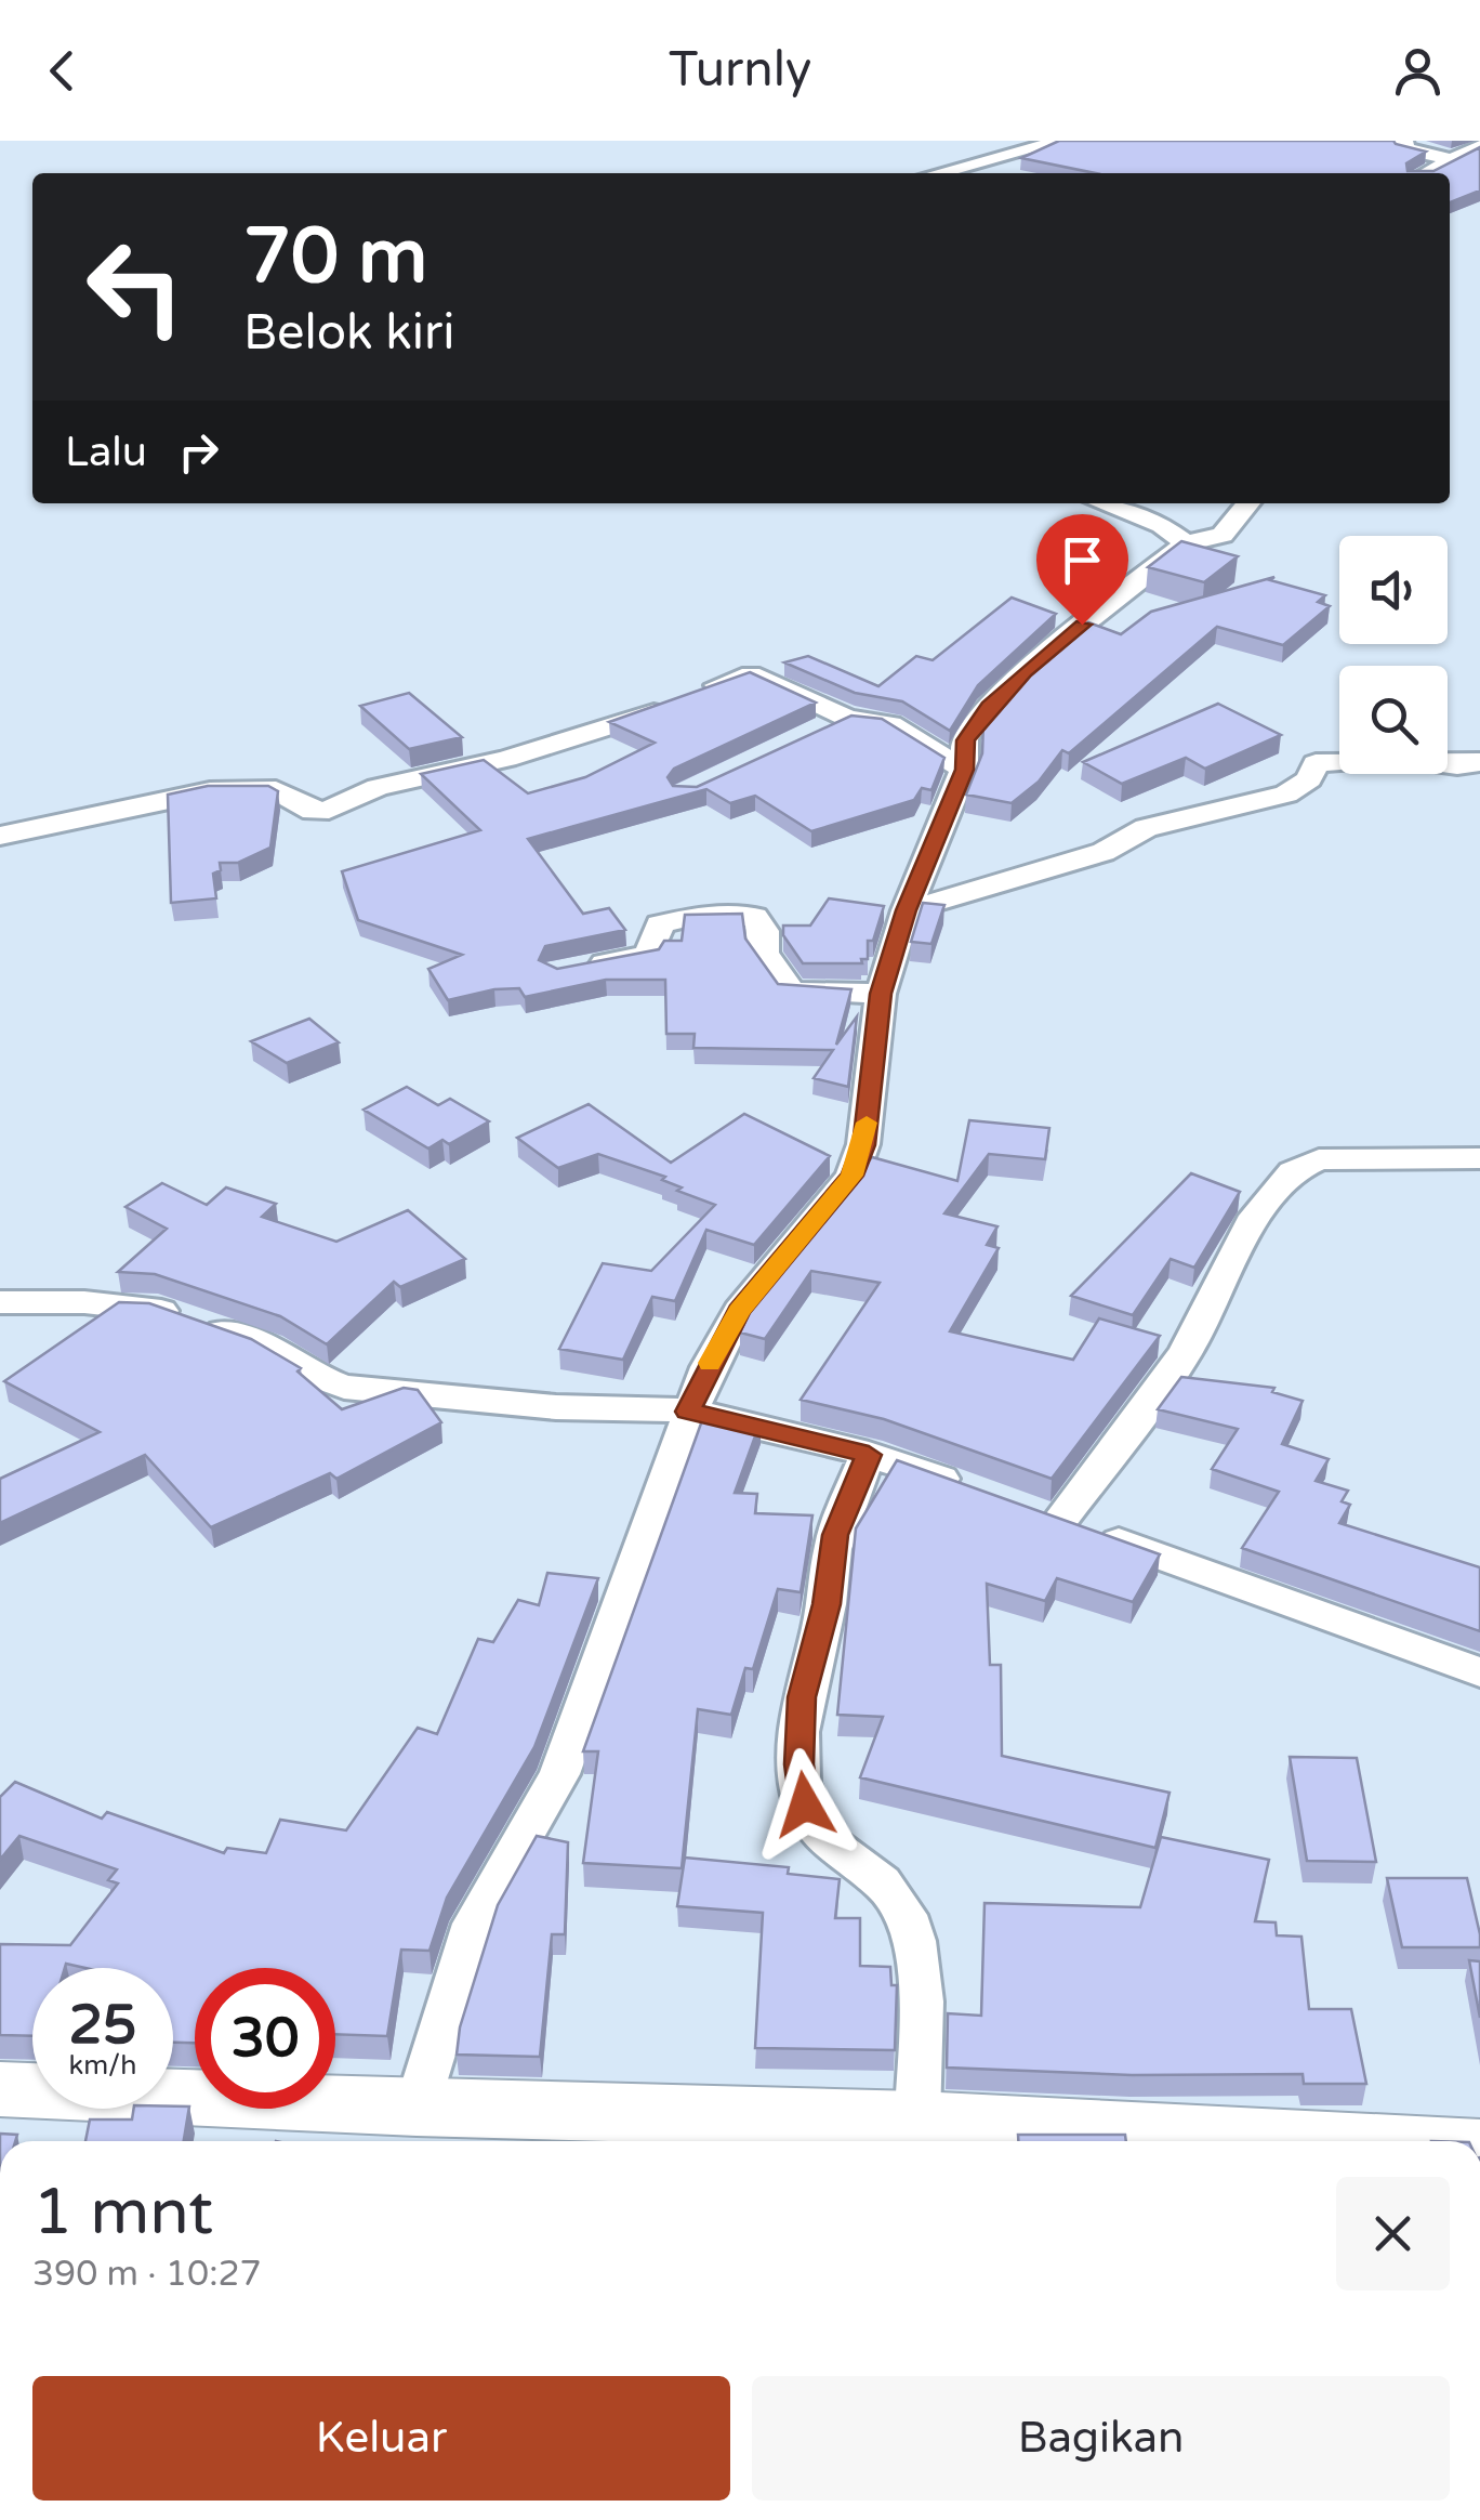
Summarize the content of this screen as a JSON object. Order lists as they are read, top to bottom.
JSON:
{
  "page": {
    "header": "Turnly",
    "turn": ["70 m", "Belok kiri"],
    "then": "Lalu",
    "speed": "25 km/h",
    "limit": "30",
    "heading": ["1 mnt", "390 m · 10:27"],
    "buttons": ["Keluar", "Bagikan"]
  }
}
